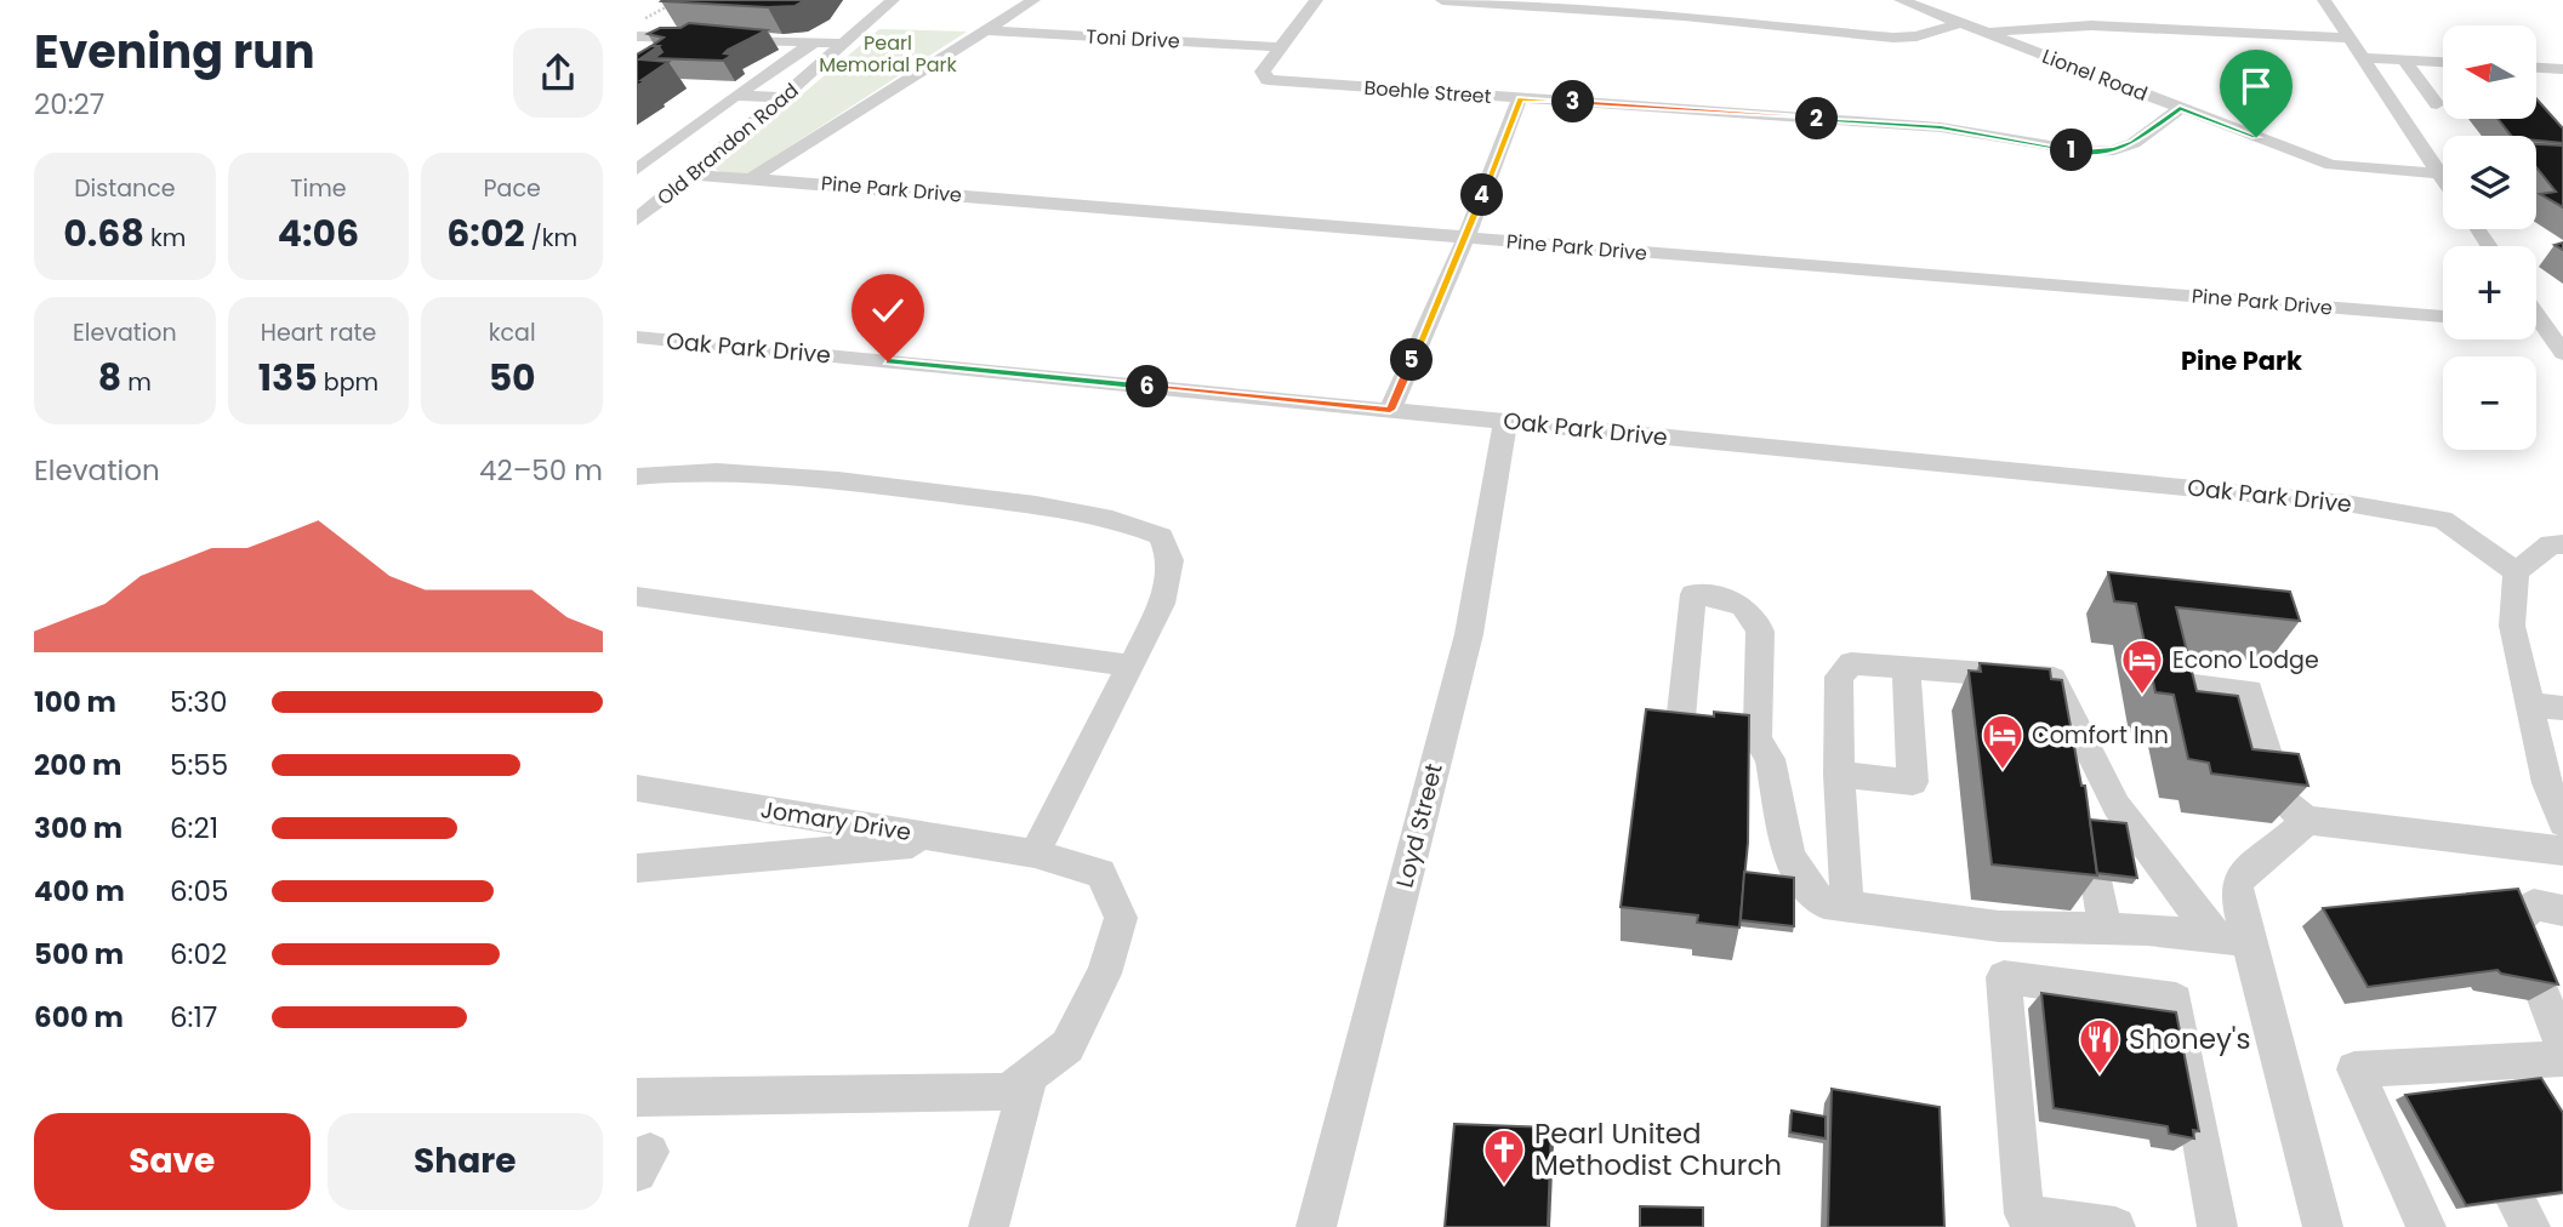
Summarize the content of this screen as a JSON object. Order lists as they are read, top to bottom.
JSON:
{
  "streets": {
    "street": [
      "Toni Drive",
      "Lionel Road",
      "Boehle Street",
      "Old Brandon Road",
      "Pine Park Drive",
      "Oak Park Drive",
      "Jomary Drive",
      "Loyd Street"
    ]
  },
  "crossings": [
    ["Toni Drive", "Boehle Street"],
    ["Lionel Road", "Boehle Street"],
    ["Old Brandon Road", "Pine Park Drive"],
    ["Oak Park Drive", "Loyd Street"]
  ],
  "districts": ["Pine Park"],
  "parks": ["Pearl Memorial Park"],
  "places": {
    "hotel": ["Econo Lodge", "Comfort Inn"],
    "restaurant": ["Shoney's"],
    "church": ["Pearl United Methodist Church"]
  },
  "north": "left",
  "page": {
    "heading": ["Evening run", "20:27"],
    "map_buttons": ["+", "−"],
    "pins": [
      "3",
      "2",
      "1",
      "4",
      "5",
      "6"
    ],
    "stats": [
      ["Distance", "0.68 km"],
      ["Time", "4:06"],
      ["Pace", "6:02 /km"],
      ["Elevation", "8 m"],
      ["Heart rate", "135 bpm"],
      ["kcal", "50"]
    ],
    "chart": ["Elevation", "42–50 m"],
    "list": [
      {
        "name": "100 m",
        "note": "5:30"
      },
      {
        "name": "200 m",
        "note": "5:55"
      },
      {
        "name": "300 m",
        "note": "6:21"
      },
      {
        "name": "400 m",
        "note": "6:05"
      },
      {
        "name": "500 m",
        "note": "6:02"
      },
      {
        "name": "600 m",
        "note": "6:17"
      }
    ],
    "buttons": ["Save", "Share"]
  }
}
